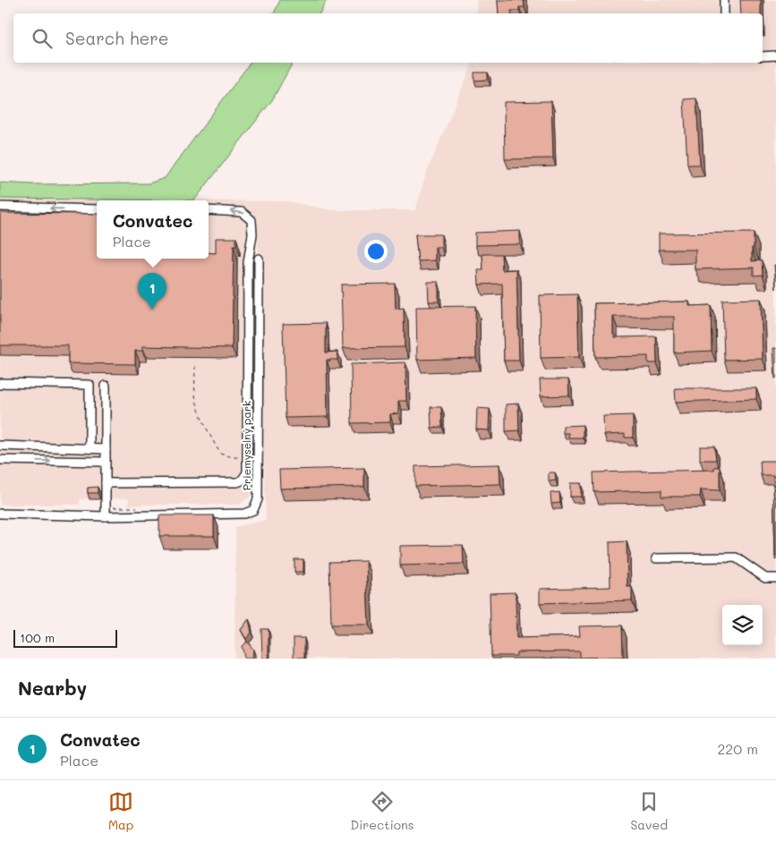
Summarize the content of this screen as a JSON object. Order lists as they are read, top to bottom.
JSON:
{
  "streets": {
    "street": ["Priemyselný park"]
  },
  "scale_bar": "100 m",
  "page": {
    "search": "Search here",
    "popup": ["Convatec", "Place"],
    "pins": "1",
    "scale": "100 m",
    "heading": "Nearby",
    "list": [
      {
        "mark": "1",
        "name": "Convatec",
        "note": "Place",
        "value": "220 m"
      }
    ],
    "nav": ["Map", "Directions", "Saved"]
  }
}
